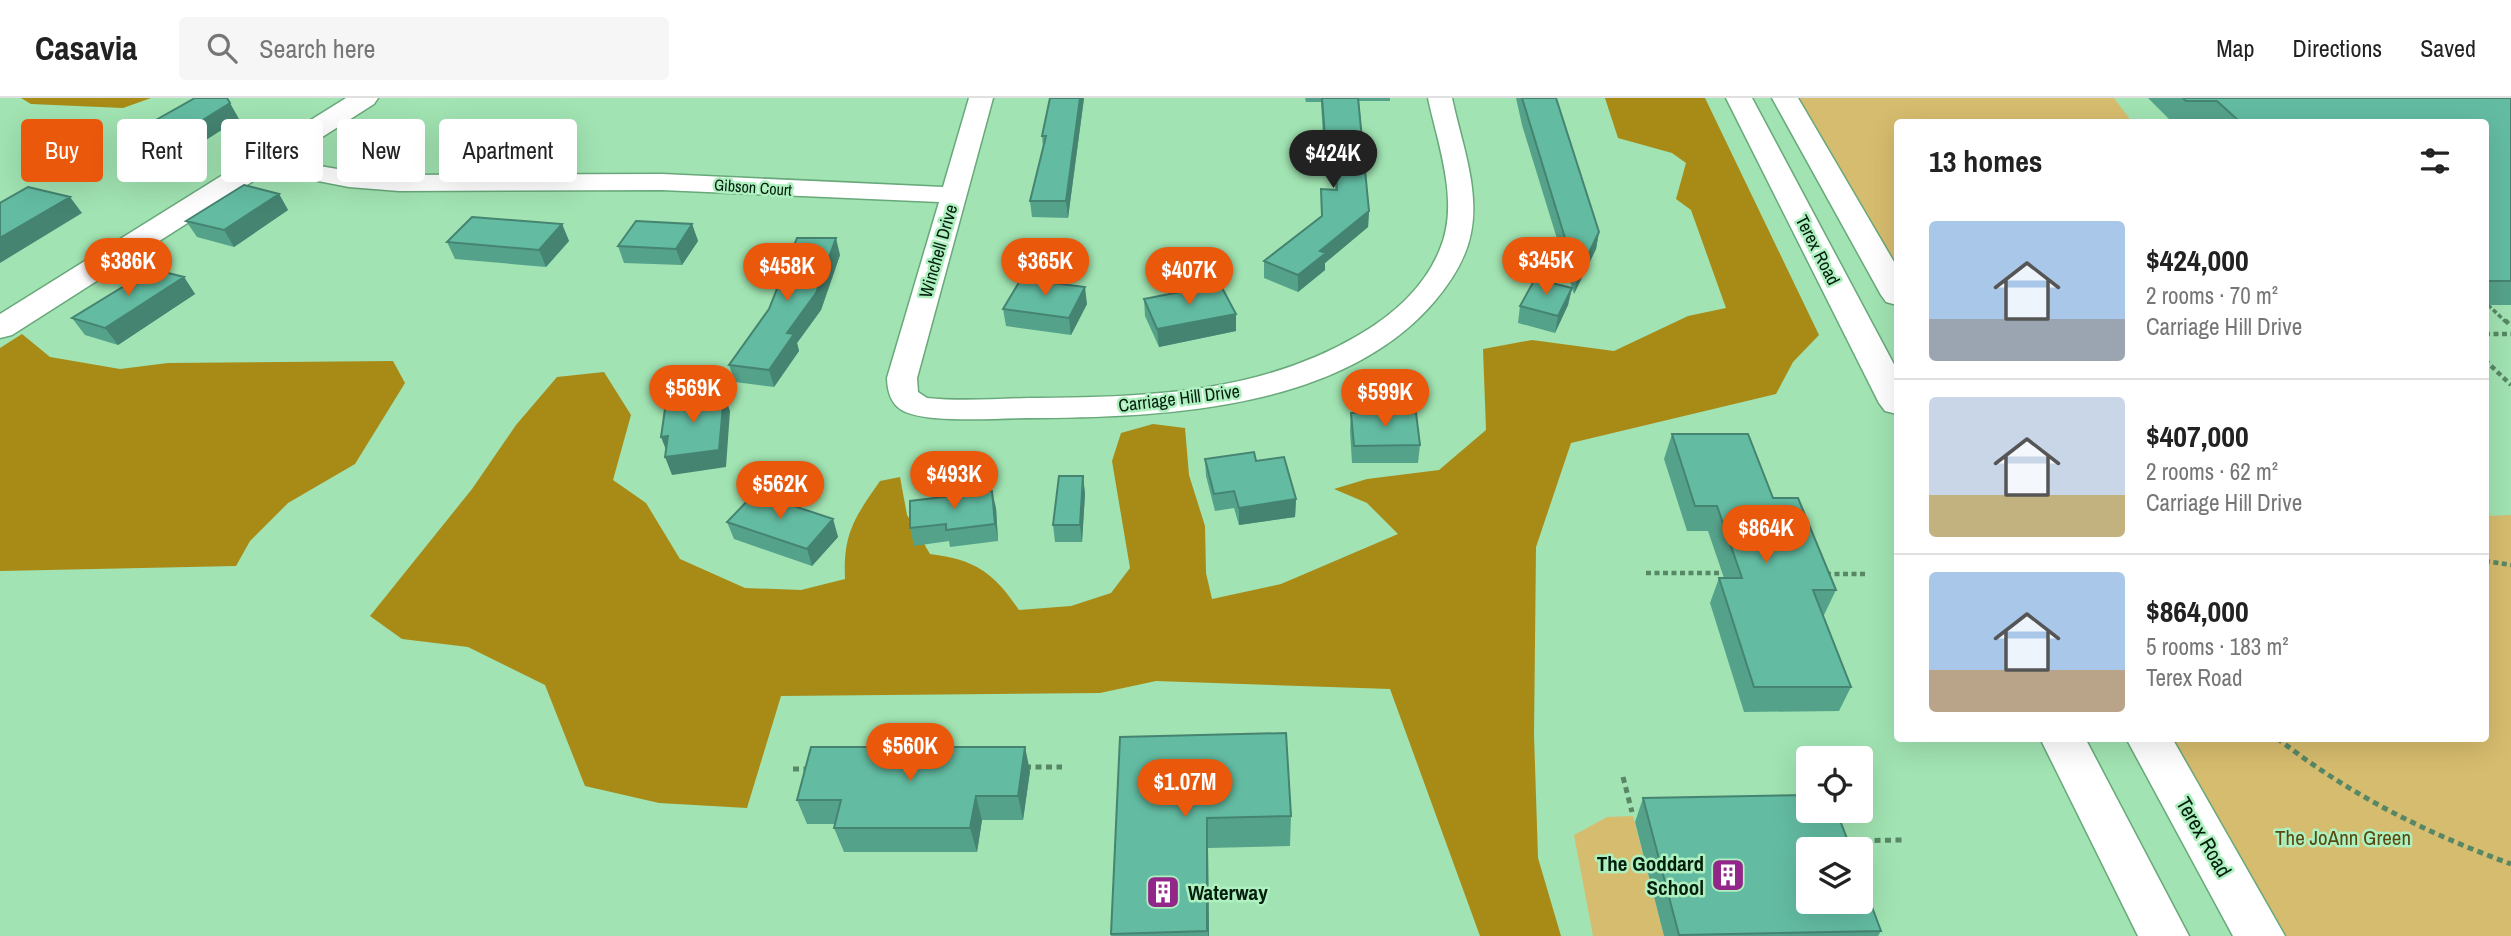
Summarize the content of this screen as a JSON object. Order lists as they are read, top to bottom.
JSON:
{
  "streets": {
    "street": [
      "Gibson Court",
      "Terex Road",
      "Winchell Drive",
      "Carriage Hill Drive"
    ]
  },
  "crossings": [
    ["Gibson Court", "Winchell Drive"],
    ["Winchell Drive", "Carriage Hill Drive"]
  ],
  "parks": ["The JoAnn Green"],
  "places": {
    "building": ["The Goddard School", "Waterway"]
  },
  "page": {
    "header": "Casavia",
    "search": "Search here",
    "nav": ["Map", "Directions", "Saved"],
    "chip": [
      "Buy",
      "Rent",
      "Filters",
      "New",
      "Apartment"
    ],
    "heading": "13 homes",
    "price": [
      "$424K",
      "$345K",
      "$386K",
      "$365K",
      "$458K",
      "$407K",
      "$569K",
      "$599K",
      "$493K",
      "$562K",
      "$864K",
      "$560K",
      "$1.07M"
    ],
    "list": [
      {
        "name": "$424,000",
        "note": "2 rooms · 70 m² · Carriage Hill Drive"
      },
      {
        "name": "$407,000",
        "note": "2 rooms · 62 m² · Carriage Hill Drive"
      },
      {
        "name": "$864,000",
        "note": "5 rooms · 183 m² · Terex Road"
      }
    ]
  }
}
